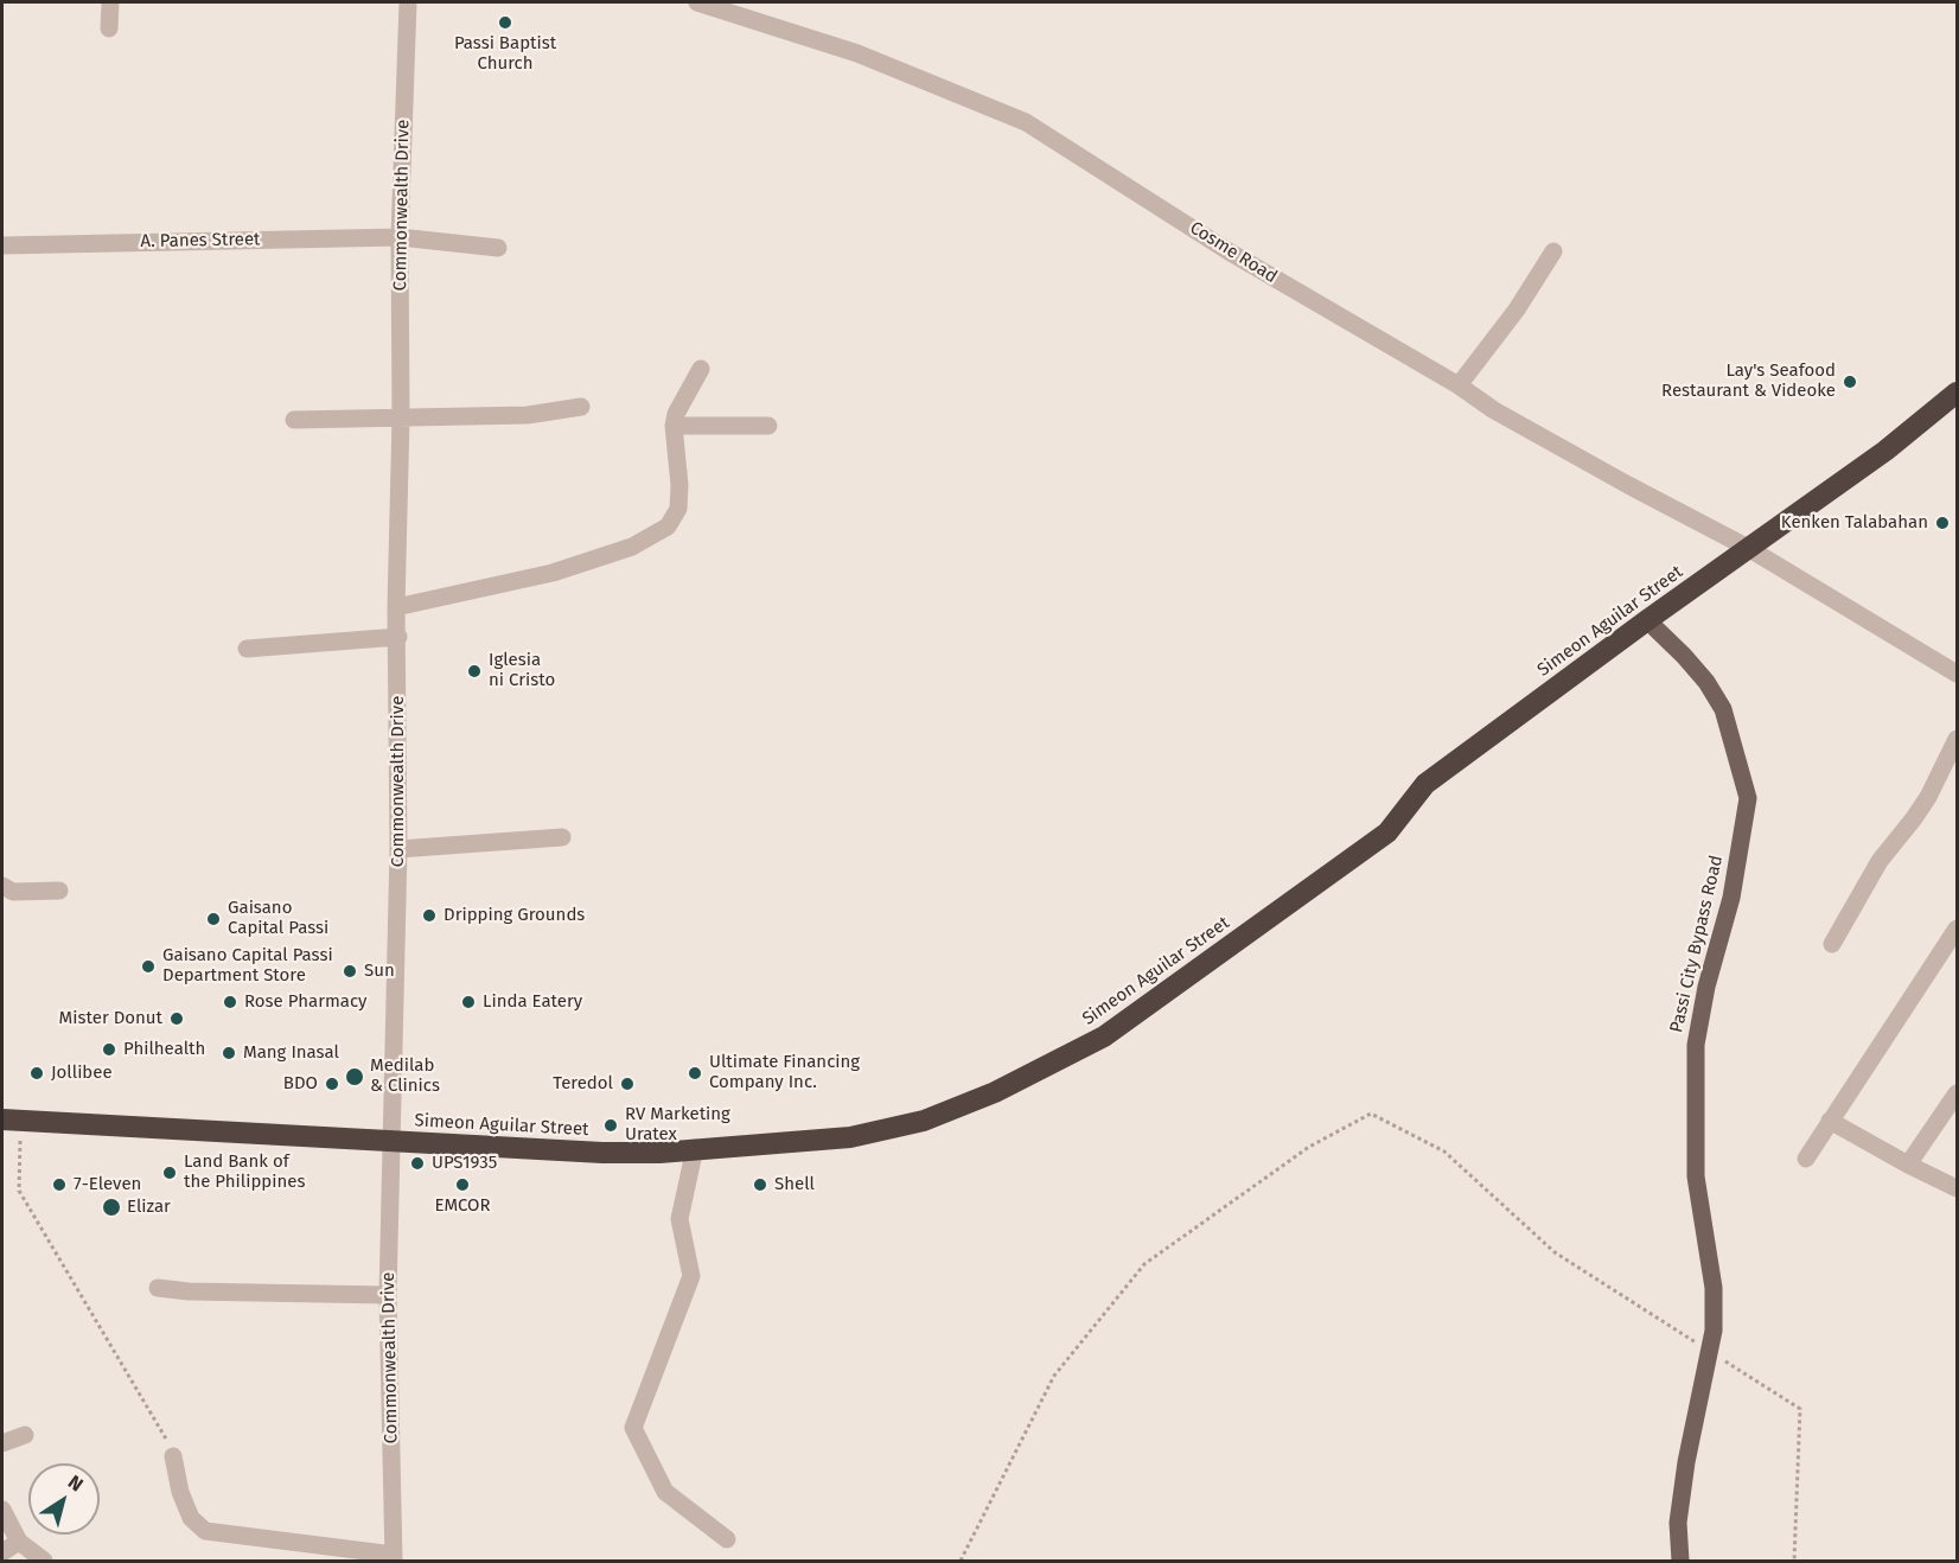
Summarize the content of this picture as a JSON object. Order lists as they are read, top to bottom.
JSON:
{
  "streets": {
    "highway": ["Simeon Aguilar Street"],
    "main road": ["Passi City Bypass Road"],
    "street": ["Commonwealth Drive", "A. Panes Street", "Cosme Road"]
  },
  "crossings": [
    ["Commonwealth Drive", "A. Panes Street"],
    ["Commonwealth Drive", "Simeon Aguilar Street"],
    ["Cosme Road", "Simeon Aguilar Street"],
    ["Simeon Aguilar Street", "Passi City Bypass Road"]
  ],
  "places": [
    "Passi Baptist Church",
    "Lay's Seafood Restaurant & Videoke",
    "Kenken Talabahan",
    "Iglesia ni Cristo",
    "Dripping Grounds",
    "Gaisano Capital Passi",
    "Gaisano Capital Passi Department Store",
    "Sun",
    "Rose Pharmacy",
    "Linda Eatery",
    "Mister Donut",
    "Philhealth",
    "Mang Inasal",
    "Jollibee",
    "Ultimate Financing Company Inc.",
    "Medilab & Clinics",
    "BDO",
    "Teredol",
    "RV Marketing Uratex",
    "UPS1935",
    "Land Bank of the Philippines",
    "7-Eleven",
    "EMCOR",
    "Shell",
    "Elizar"
  ],
  "north": "top right"
}
